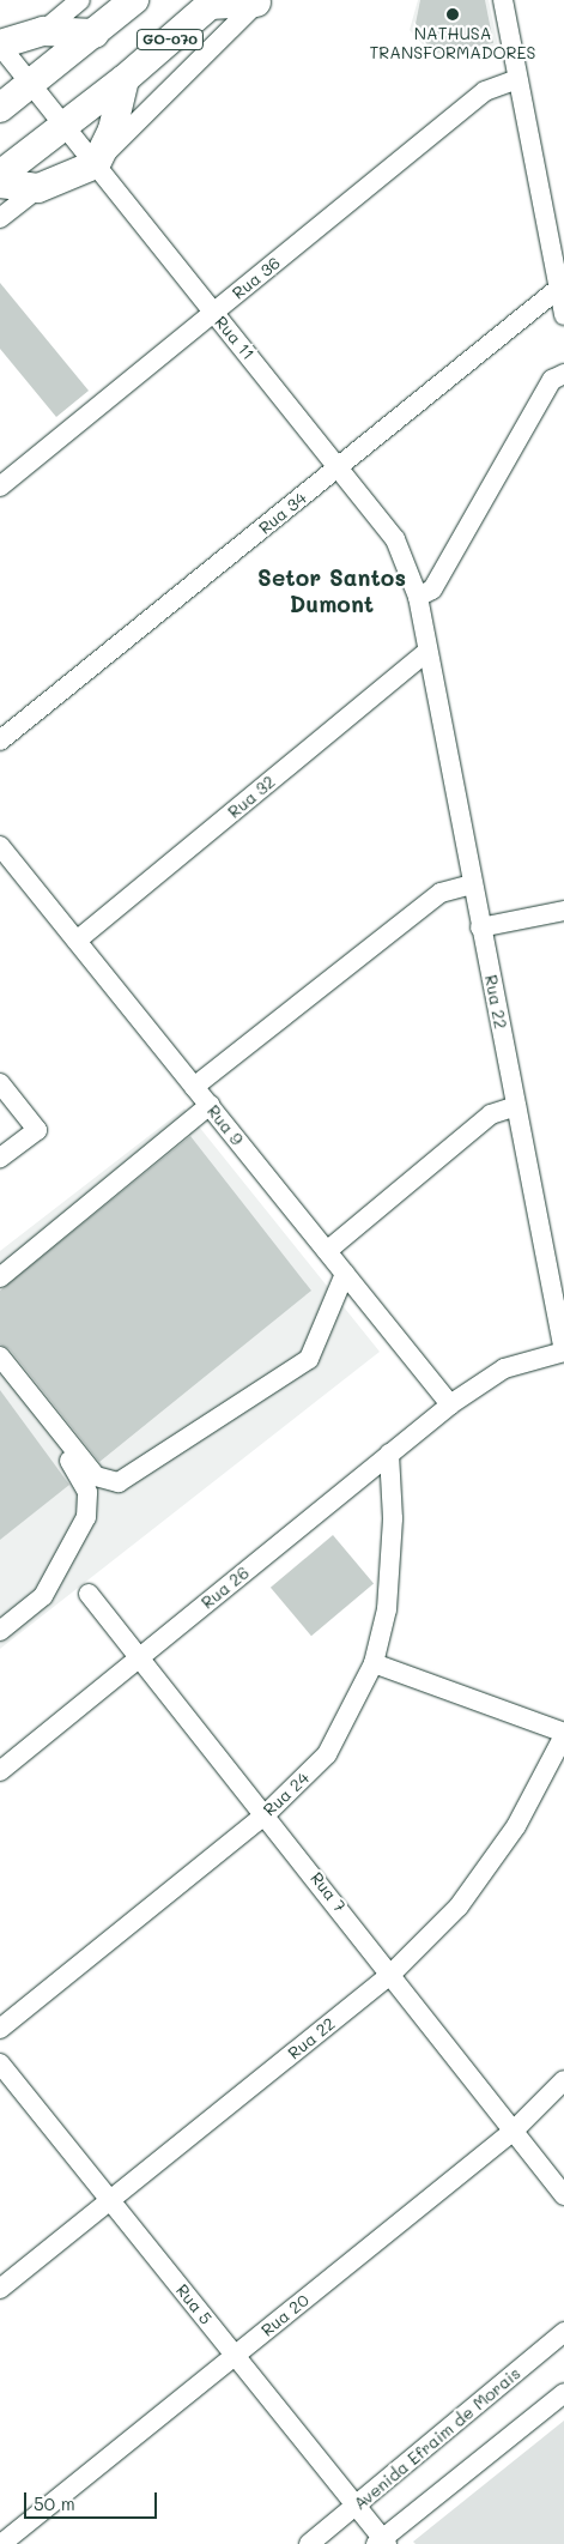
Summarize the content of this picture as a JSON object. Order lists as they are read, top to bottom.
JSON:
{
  "streets": {
    "highway": ["GO-070"],
    "street": [
      "Rua 36",
      "Rua 11",
      "Rua 34",
      "Rua 32",
      "Rua 22",
      "Rua 9",
      "Rua 26",
      "Rua 24",
      "Rua 7",
      "Rua 5",
      "Rua 20",
      "Avenida Efraim de Morais"
    ]
  },
  "crossings": [
    ["GO-070", "Rua 11"],
    ["Rua 36", "Rua 11"],
    ["Rua 11", "Rua 34"],
    ["Rua 11", "Rua 32"],
    ["Rua 11", "Rua 22"],
    ["Rua 32", "Rua 22"],
    ["Rua 32", "Rua 9"],
    ["Rua 22", "Rua 26"],
    ["Rua 22", "Rua 7"],
    ["Rua 22", "Rua 5"],
    ["Rua 9", "Rua 26"],
    ["Rua 26", "Rua 24"],
    ["Rua 26", "Rua 7"],
    ["Rua 24", "Rua 7"],
    ["Rua 7", "Rua 20"],
    ["Rua 5", "Rua 20"],
    ["Rua 5", "Avenida Efraim de Morais"]
  ],
  "districts": ["Setor Santos Dumont"],
  "places": ["NATHUSA TRANSFORMADORES"],
  "scale_bar": "50 m"
}
